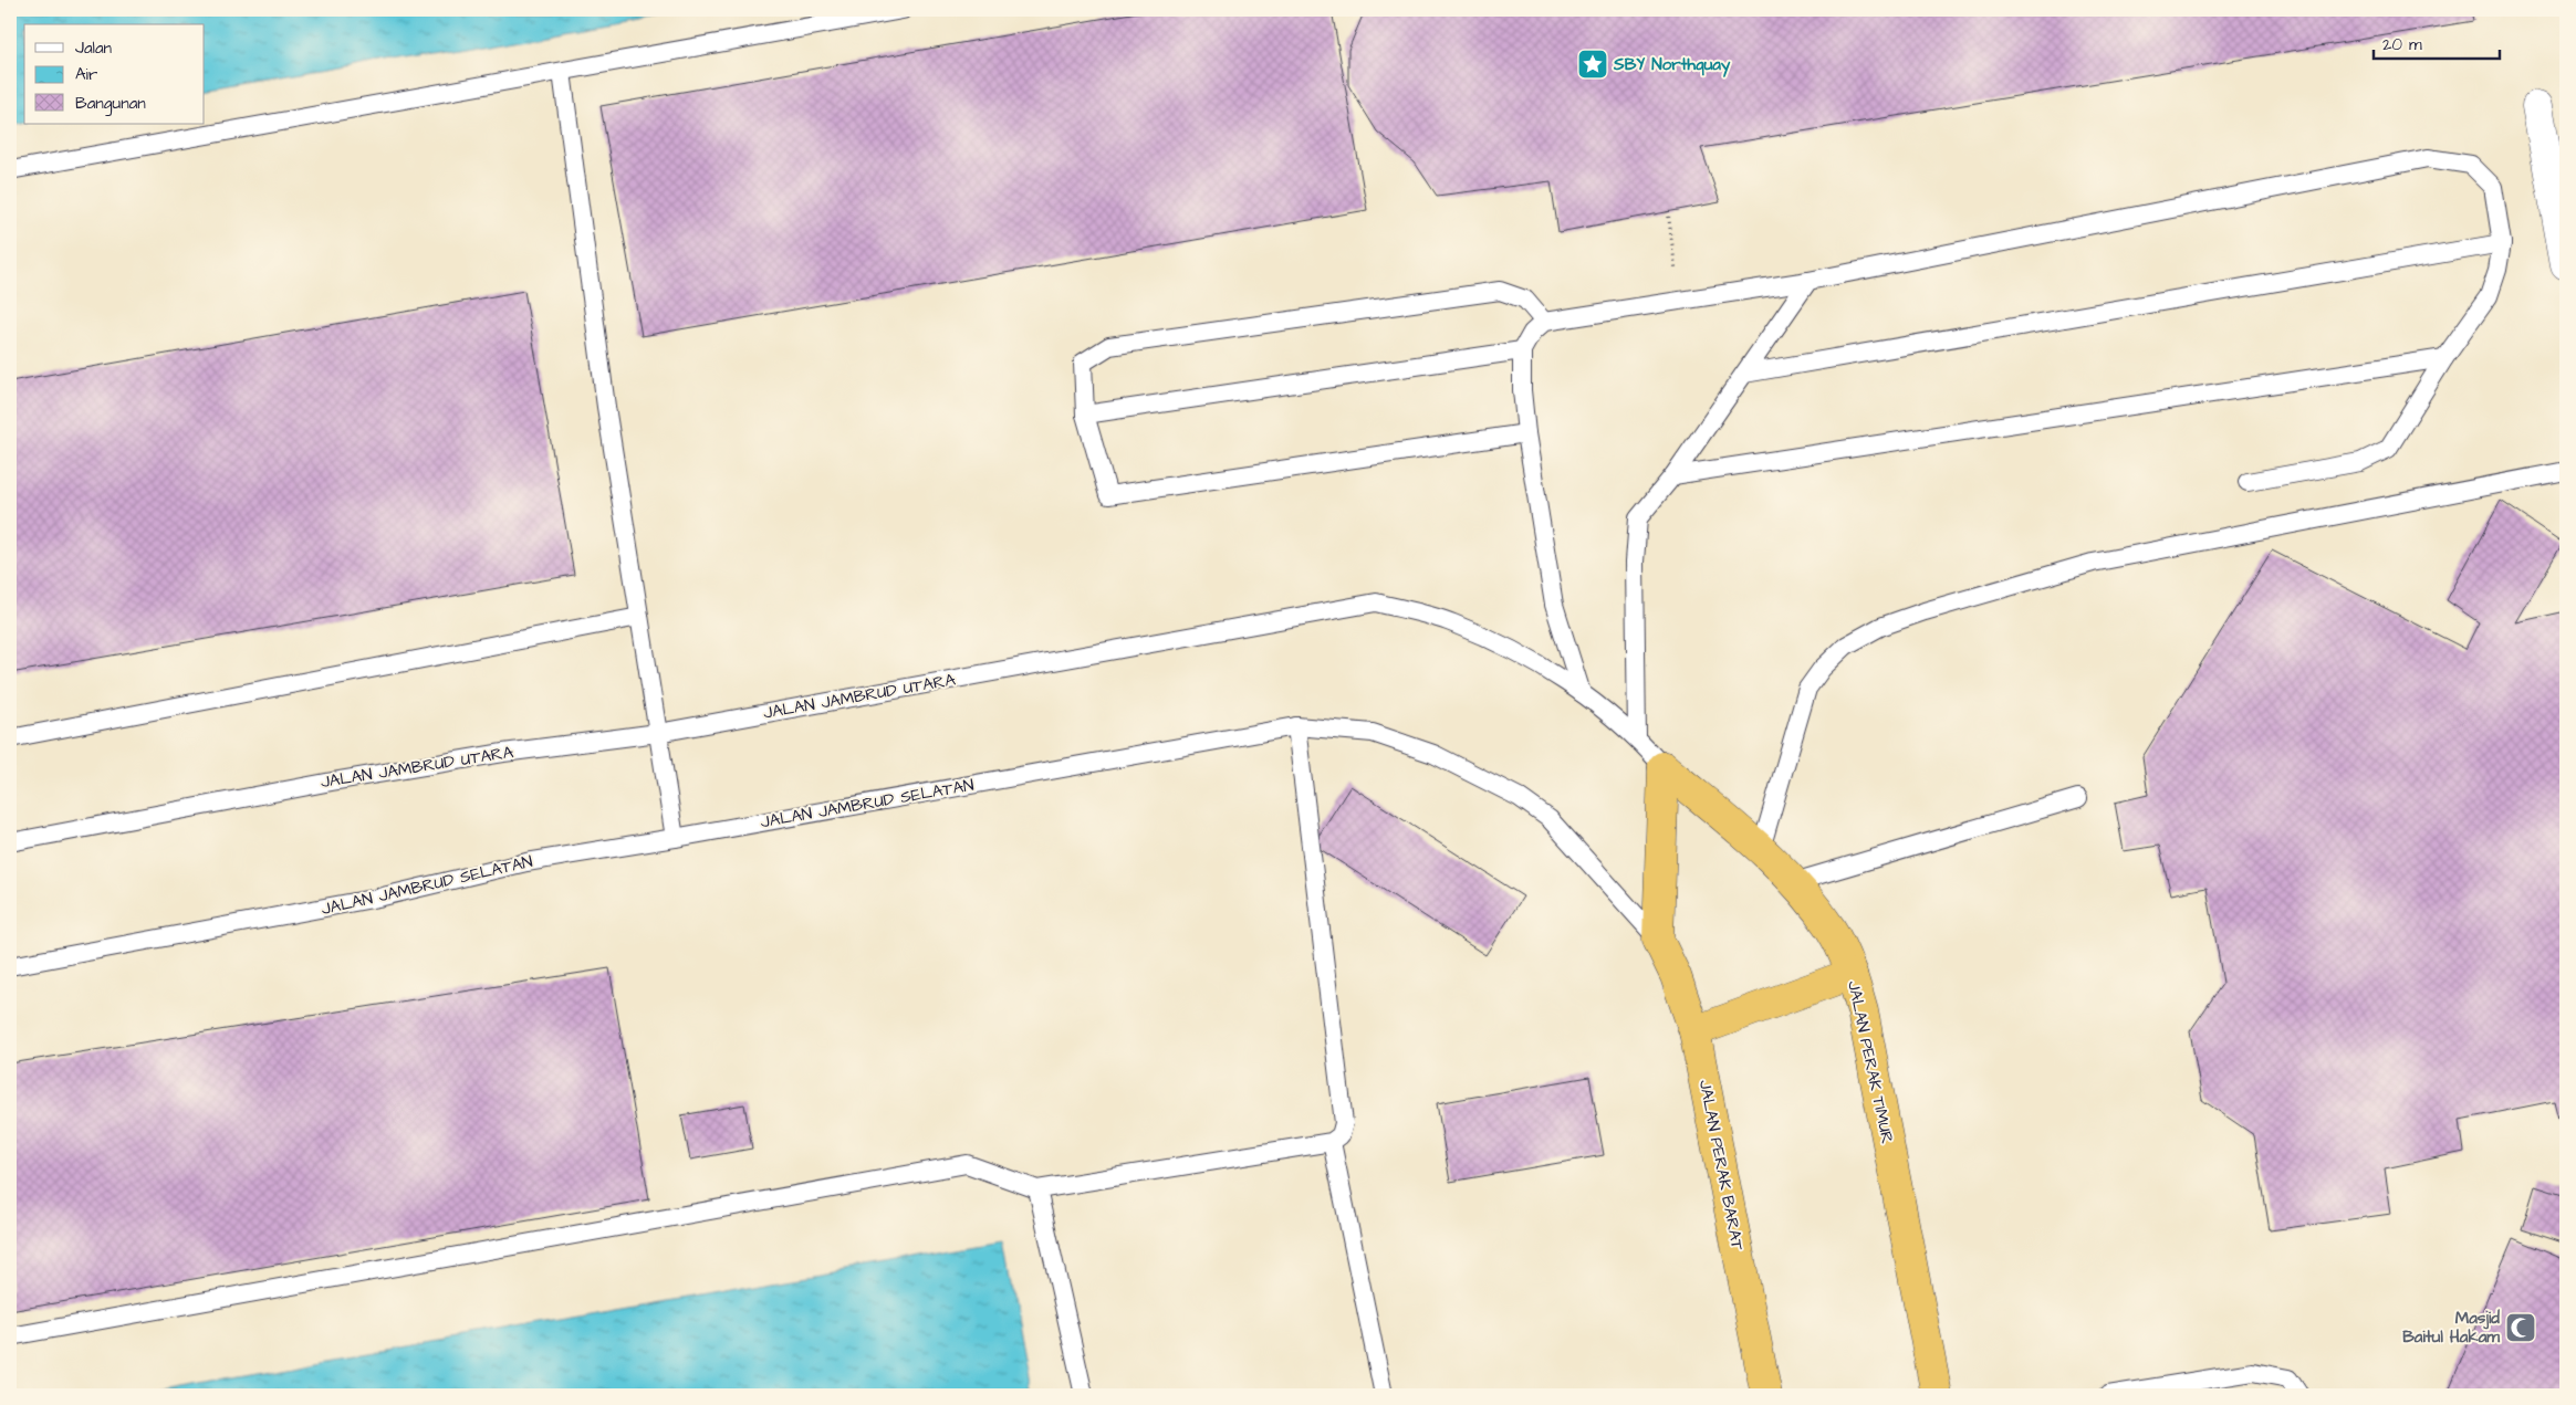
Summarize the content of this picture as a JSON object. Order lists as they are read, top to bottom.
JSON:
{
  "streets": {
    "highway": ["JALAN PERAK TIMUR", "JALAN PERAK BARAT"],
    "lane": ["JALAN JAMBRUD UTARA", "JALAN JAMBRUD SELATAN"]
  },
  "crossings": [
    ["JALAN JAMBRUD UTARA", "JALAN PERAK TIMUR"],
    ["JALAN JAMBRUD SELATAN", "JALAN PERAK BARAT"]
  ],
  "places": {
    "place": ["SBY Northquay"],
    "mosque": ["Masjid Baitul Hakam"]
  },
  "legend": ["Jalan", "Air", "Bangunan"],
  "scale_bar": "20 m"
}
